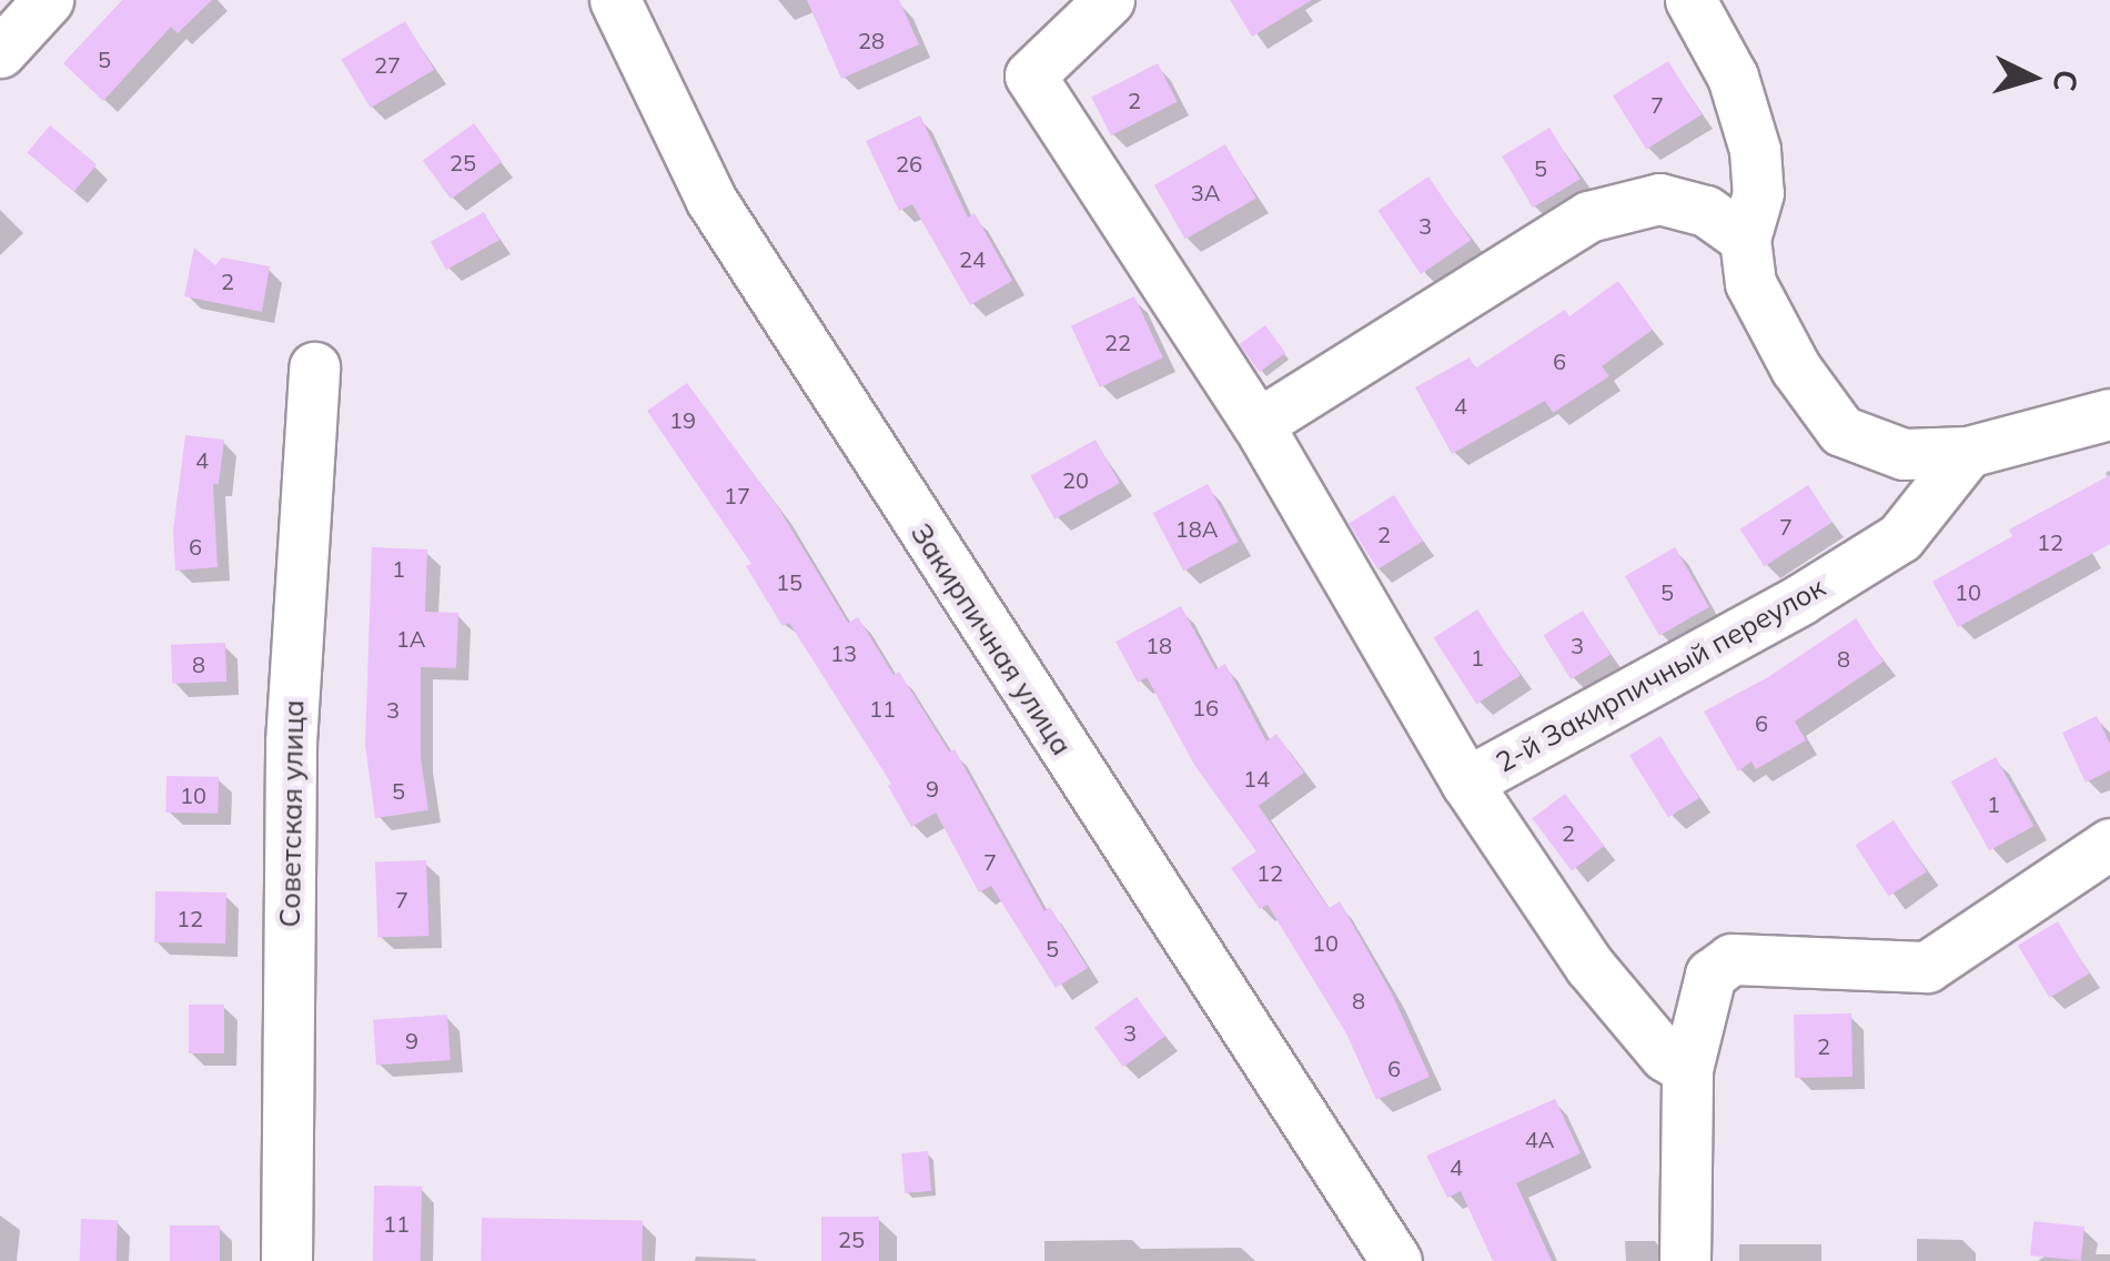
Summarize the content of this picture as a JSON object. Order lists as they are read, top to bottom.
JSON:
{
  "streets": {
    "street": ["Закирпичная улица", "2-й Закирпичный переулок", "Советская улица"]
  },
  "house_numbers": [
    "28",
    "5",
    "27",
    "2",
    "7",
    "25",
    "26",
    "5",
    "3А",
    "3",
    "24",
    "2",
    "22",
    "6",
    "4",
    "19",
    "4",
    "20",
    "17",
    "7",
    "18А",
    "2",
    "12",
    "6",
    "1",
    "15",
    "5",
    "10",
    "1А",
    "18",
    "3",
    "13",
    "1",
    "8",
    "8",
    "16",
    "11",
    "3",
    "6",
    "14",
    "9",
    "5",
    "10",
    "1",
    "2",
    "7",
    "12",
    "7",
    "12",
    "10",
    "5",
    "8",
    "3",
    "9",
    "2",
    "6",
    "4А",
    "4",
    "11",
    "25"
  ],
  "north": "right"
}
